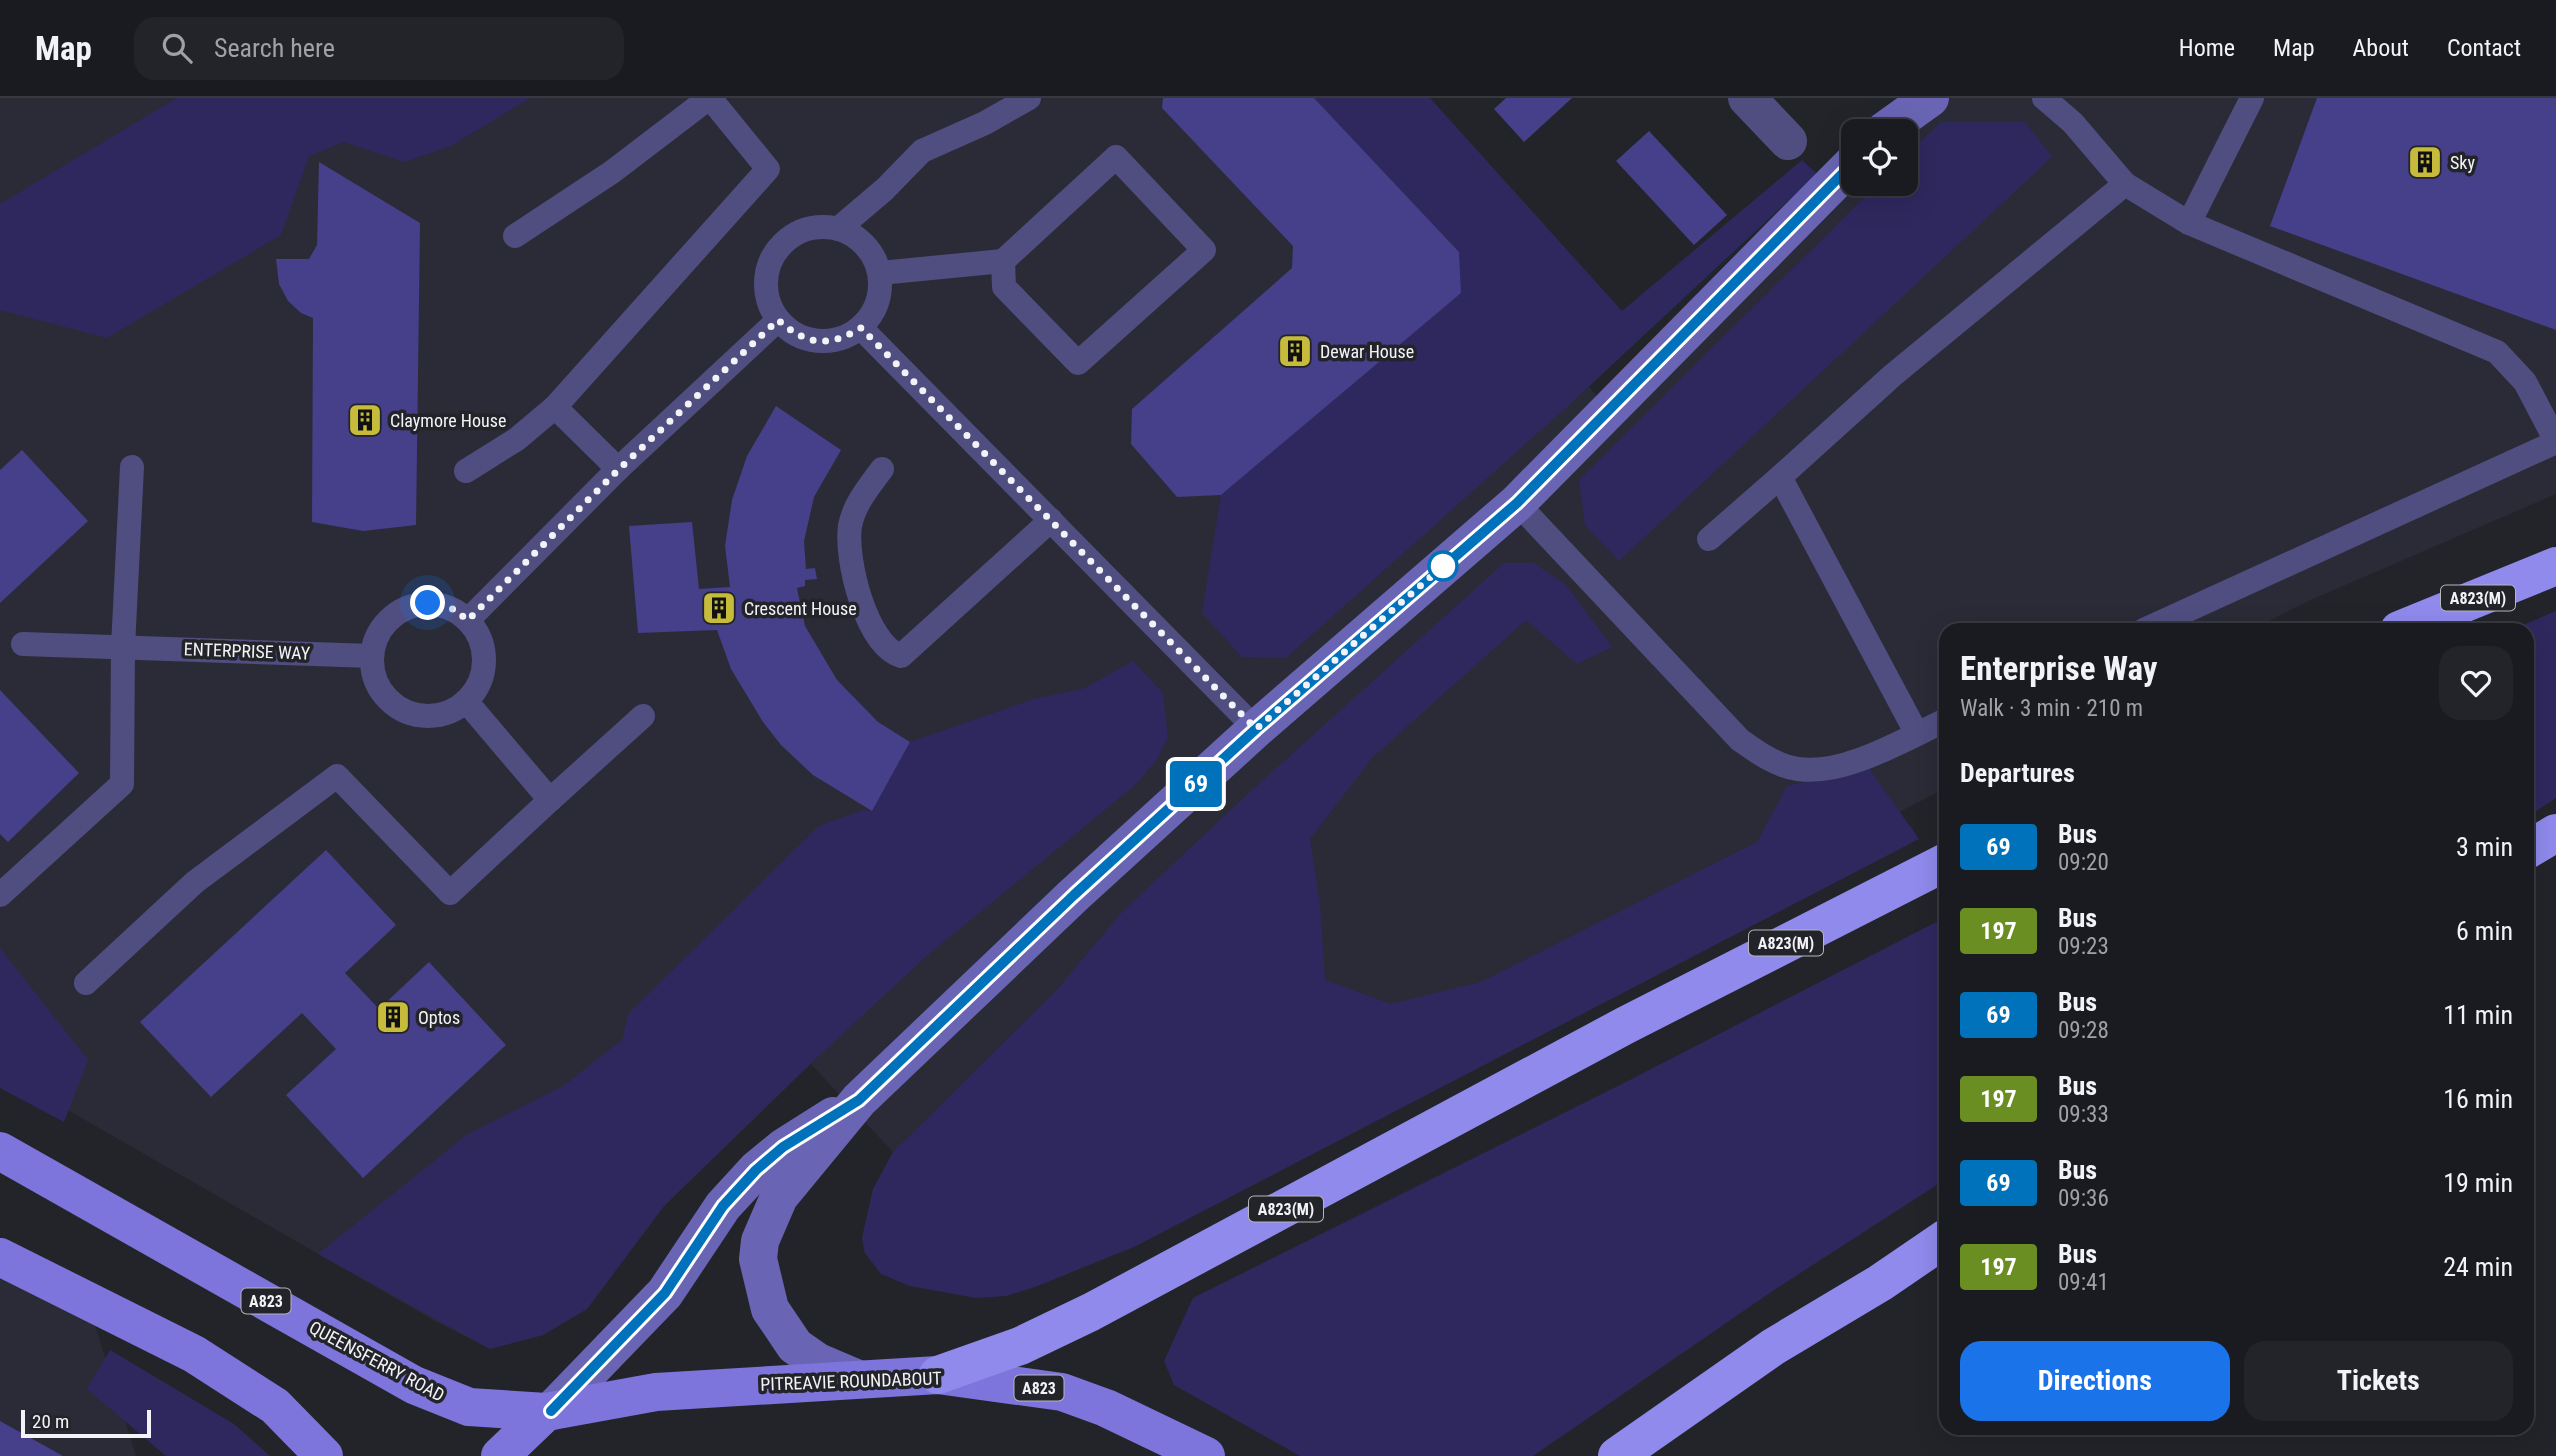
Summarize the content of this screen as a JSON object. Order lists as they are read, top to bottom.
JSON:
{
  "streets": {
    "highway": ["A823(M)"],
    "main road": ["A823", "QUEENSFERRY ROAD", "PITREAVIE ROUNDABOUT"],
    "lane": ["ENTERPRISE WAY"]
  },
  "crossings": [
    ["A823(M)", "PITREAVIE ROUNDABOUT"],
    ["QUEENSFERRY ROAD", "PITREAVIE ROUNDABOUT"]
  ],
  "places": {
    "building": [
      "Sky",
      "Dewar House",
      "Claymore House",
      "Crescent House",
      "Optos"
    ]
  },
  "lines": ["bus line 69"],
  "scale_bar": "20 m",
  "page": {
    "header": "Map",
    "search": "Search here",
    "nav": [
      "Home",
      "Map",
      "About",
      "Contact"
    ],
    "on_map": "69",
    "heading": [
      ["Enterprise Way", "Walk · 3 min · 210 m"],
      "Departures"
    ],
    "list": [
      {
        "mark": "69",
        "name": "Bus",
        "note": "09:20",
        "value": "3 min"
      },
      {
        "mark": "197",
        "name": "Bus",
        "note": "09:23",
        "value": "6 min"
      },
      {
        "mark": "69",
        "name": "Bus",
        "note": "09:28",
        "value": "11 min"
      },
      {
        "mark": "197",
        "name": "Bus",
        "note": "09:33",
        "value": "16 min"
      },
      {
        "mark": "69",
        "name": "Bus",
        "note": "09:36",
        "value": "19 min"
      },
      {
        "mark": "197",
        "name": "Bus",
        "note": "09:41",
        "value": "24 min"
      }
    ],
    "buttons": ["Directions", "Tickets"],
    "scale": "20 m"
  }
}
